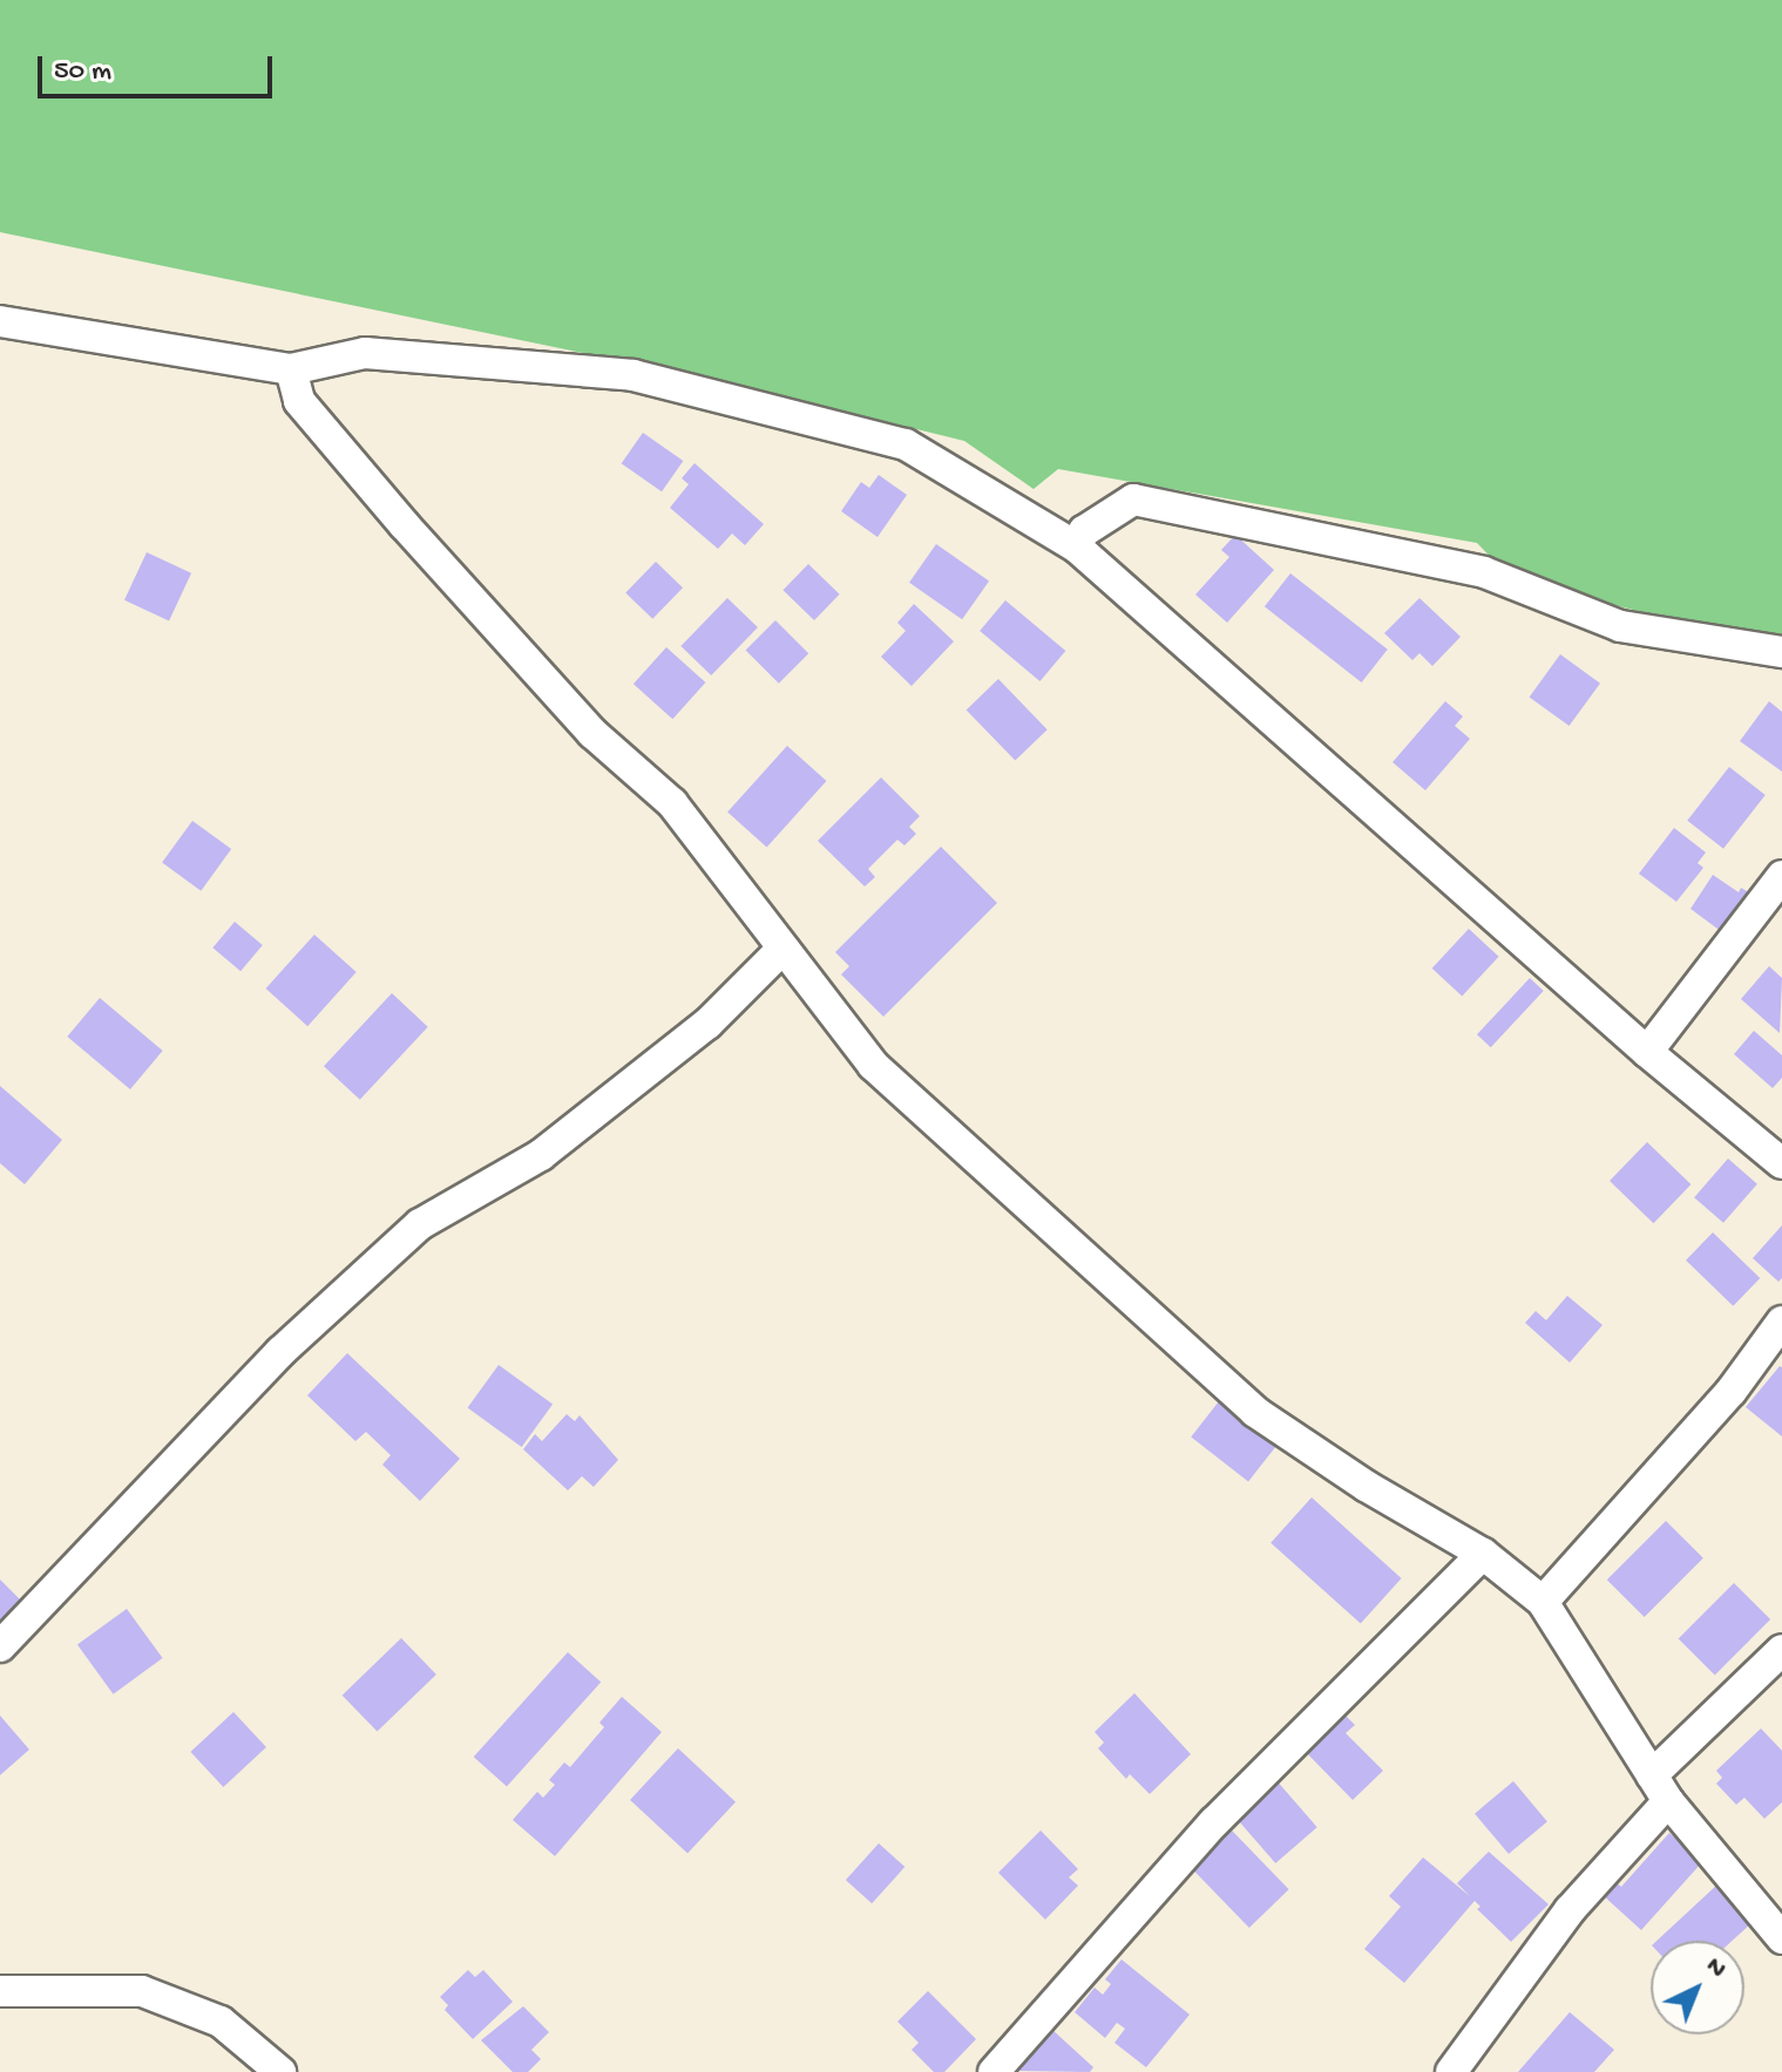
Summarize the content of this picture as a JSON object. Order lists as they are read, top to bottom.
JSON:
{
  "scale_bar": "50 m",
  "north": "top right"
}
